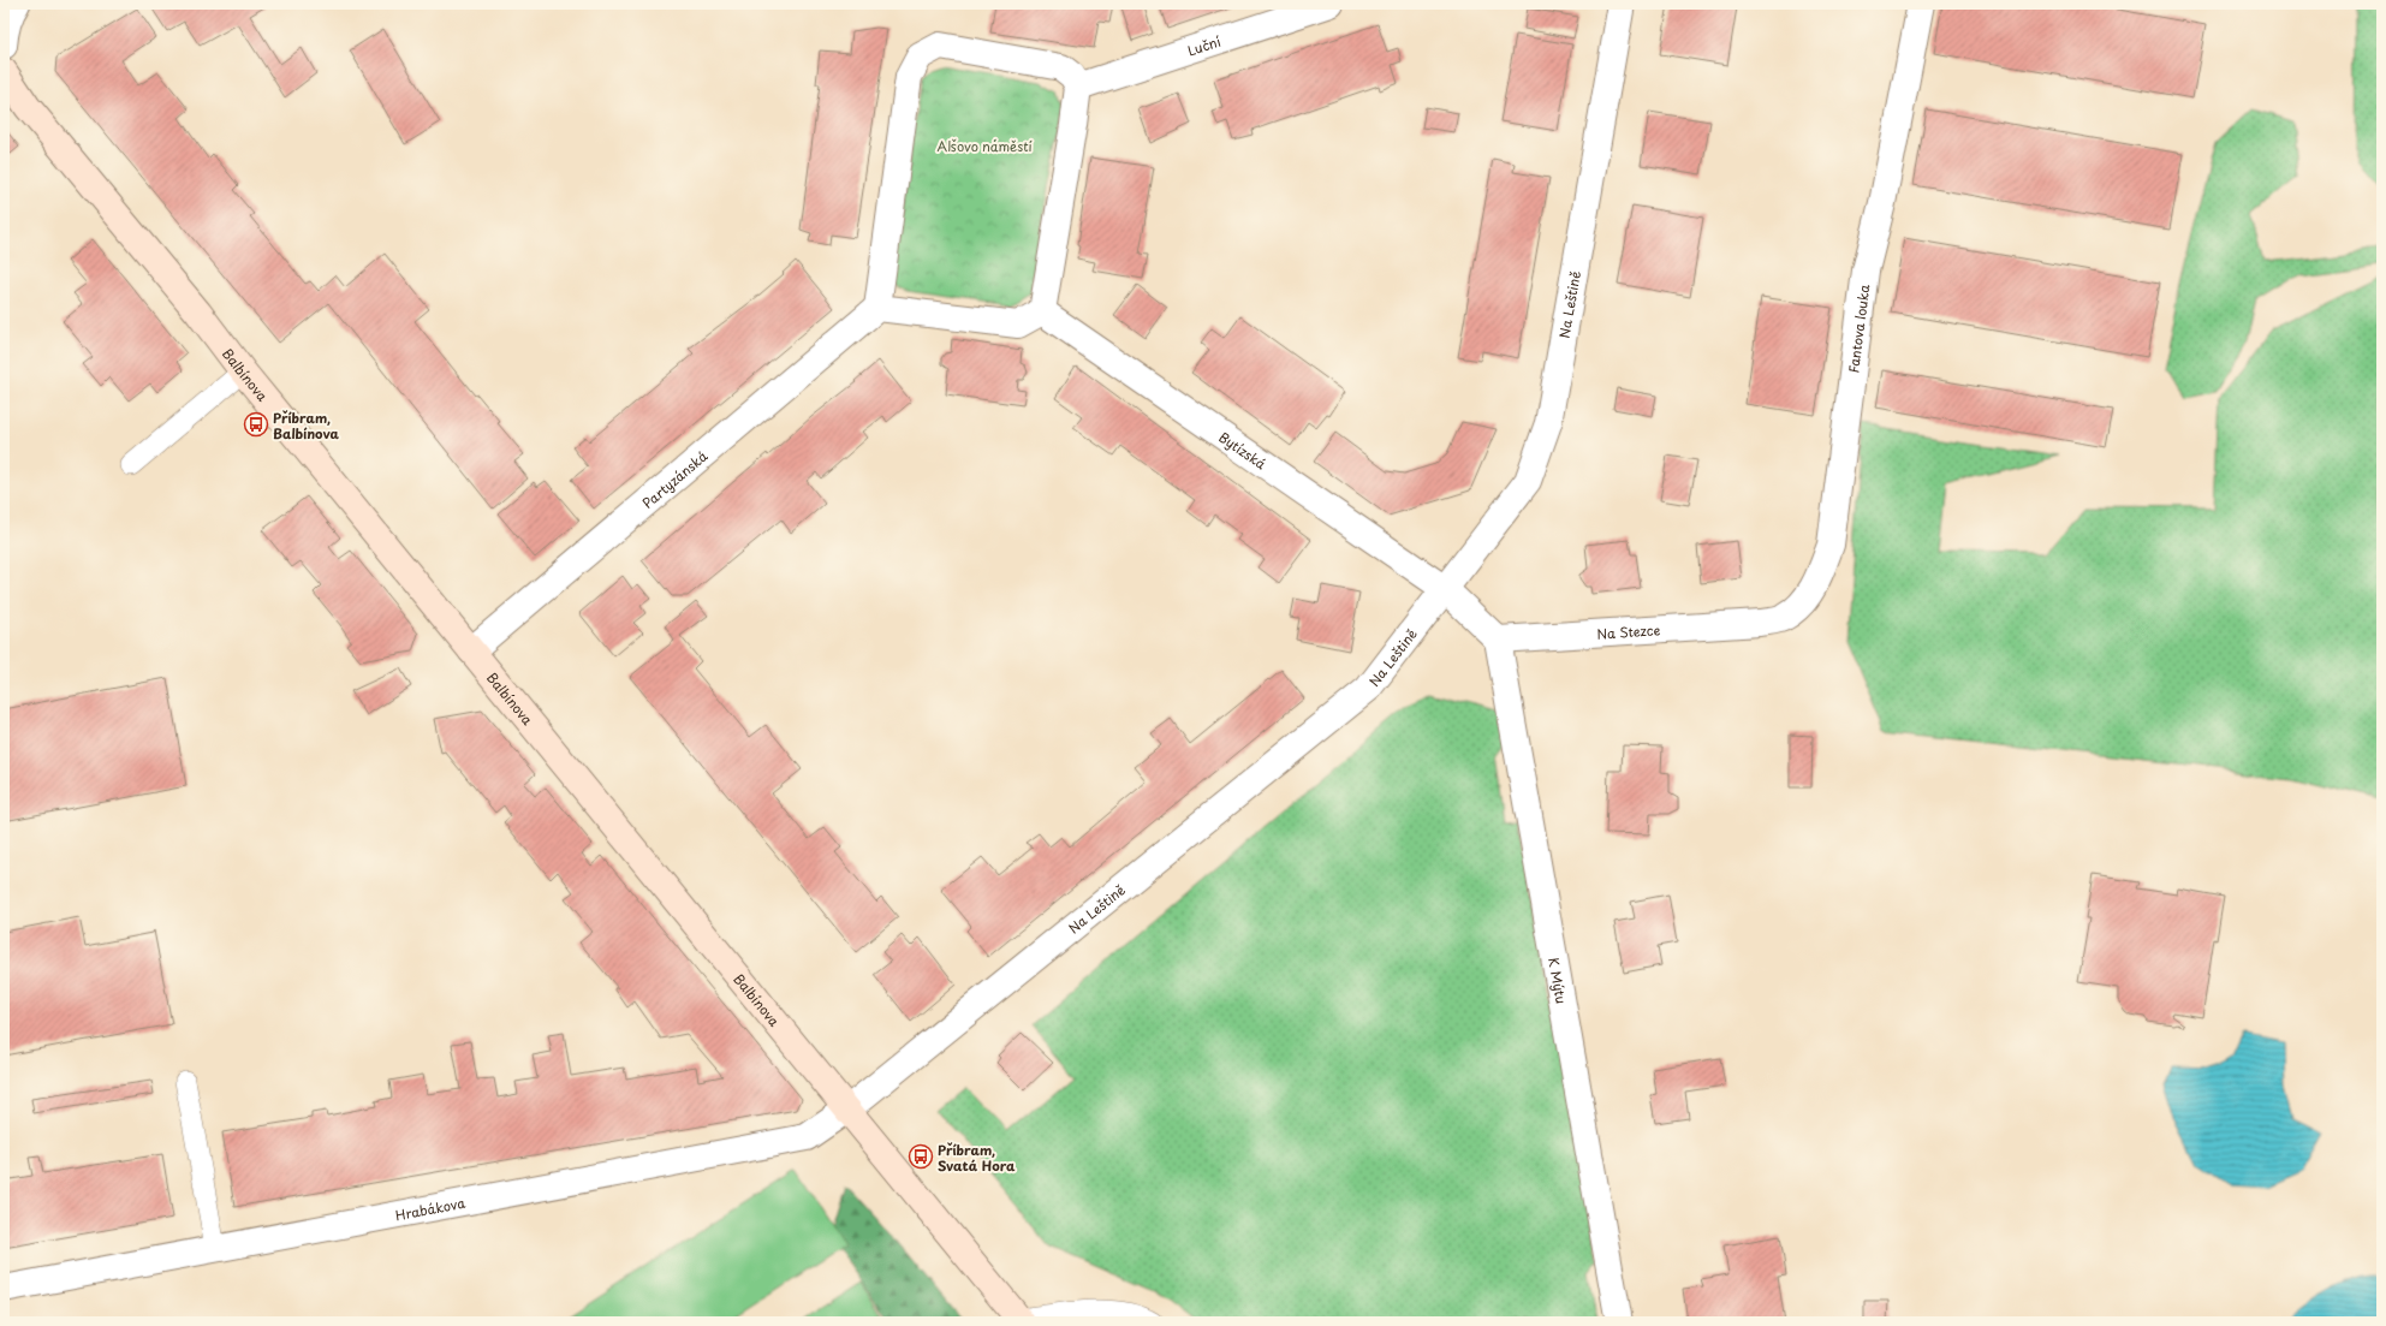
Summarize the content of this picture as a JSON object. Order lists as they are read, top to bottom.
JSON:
{
  "streets": {
    "main road": ["Balbínova"],
    "street": [
      "Luční",
      "Na Leštině",
      "Fantova louka",
      "Bytízská",
      "Partyzánská",
      "Na Stezce",
      "K Mýtu",
      "Hrabákova"
    ]
  },
  "crossings": [
    ["Na Leštině", "Balbínova"],
    ["Na Leštině", "Bytízská"],
    ["Na Leštině", "Hrabákova"],
    ["Fantova louka", "Na Stezce"],
    ["Balbínova", "Partyzánská"],
    ["Balbínova", "Hrabákova"],
    ["Bytízská", "Na Stezce"],
    ["Bytízská", "K Mýtu"],
    ["Na Stezce", "K Mýtu"]
  ],
  "parks": ["Alšovo náměstí"],
  "places": {
    "bus stop": ["Příbram, Balbínova", "Příbram, Svatá Hora"]
  }
}
